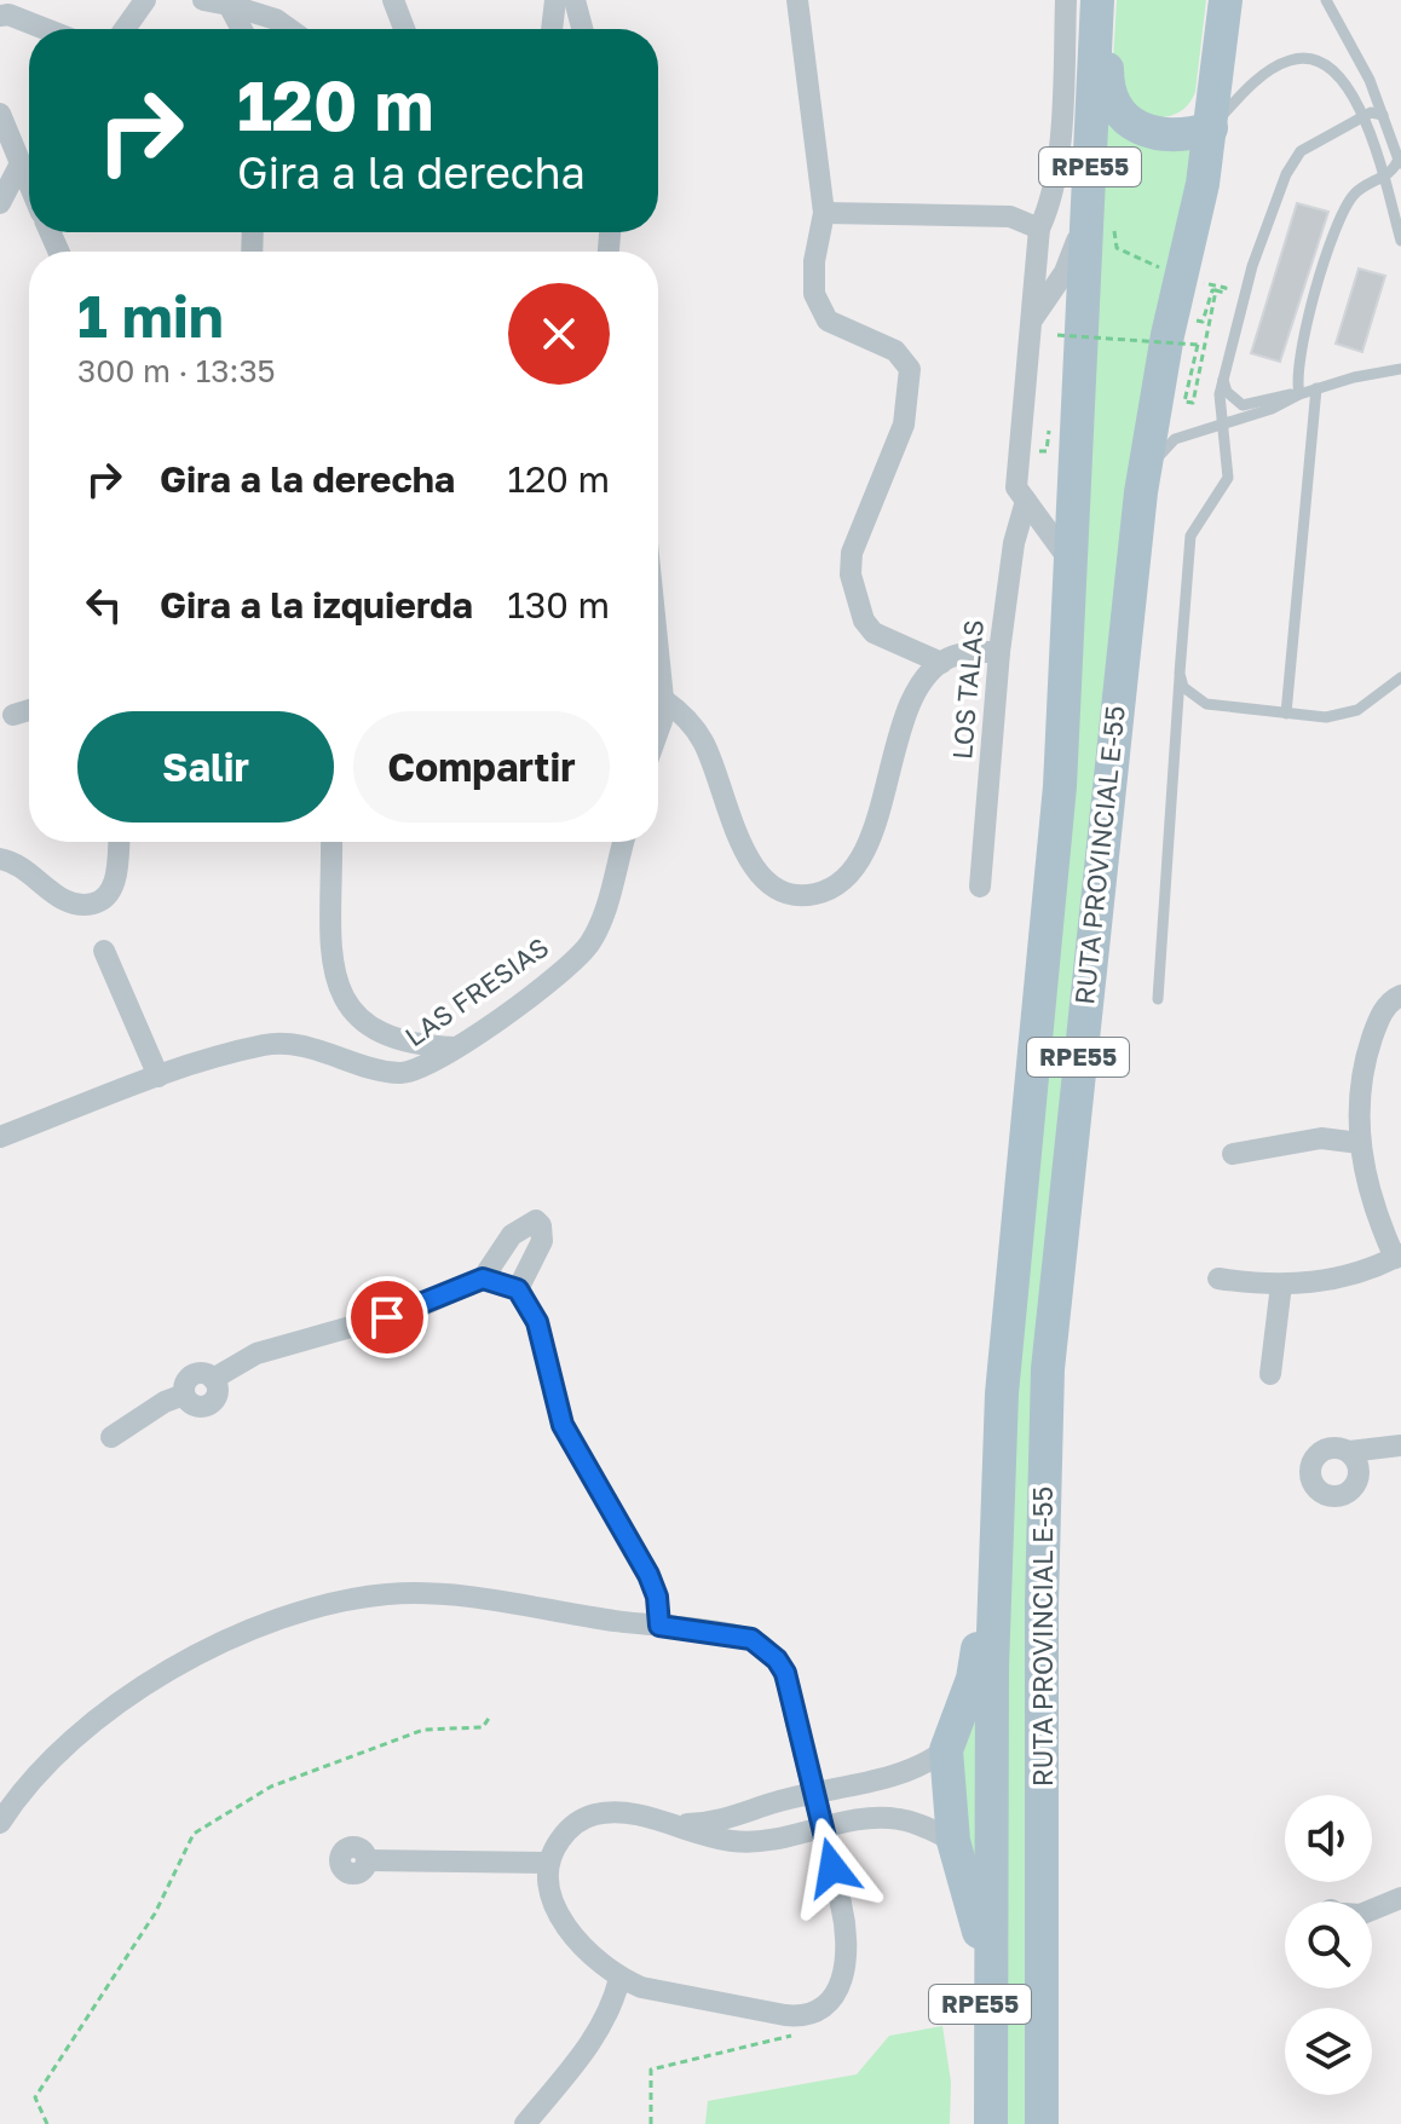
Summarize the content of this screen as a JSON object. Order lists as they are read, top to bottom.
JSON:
{
  "streets": {
    "main road": ["RPE55", "RUTA PROVINCIAL E-55"],
    "street": ["LOS TALAS", "LAS FRESIAS"]
  },
  "crossings": [
    ["RPE55", "RUTA PROVINCIAL E-55"]
  ],
  "page": {
    "turn": ["120 m", "Gira a la derecha"],
    "heading": ["1 min", "300 m · 13:35"],
    "list": [
      {
        "name": "Gira a la derecha",
        "value": "120 m"
      },
      {
        "name": "Gira a la izquierda",
        "value": "130 m"
      }
    ],
    "buttons": ["Salir", "Compartir"]
  }
}
